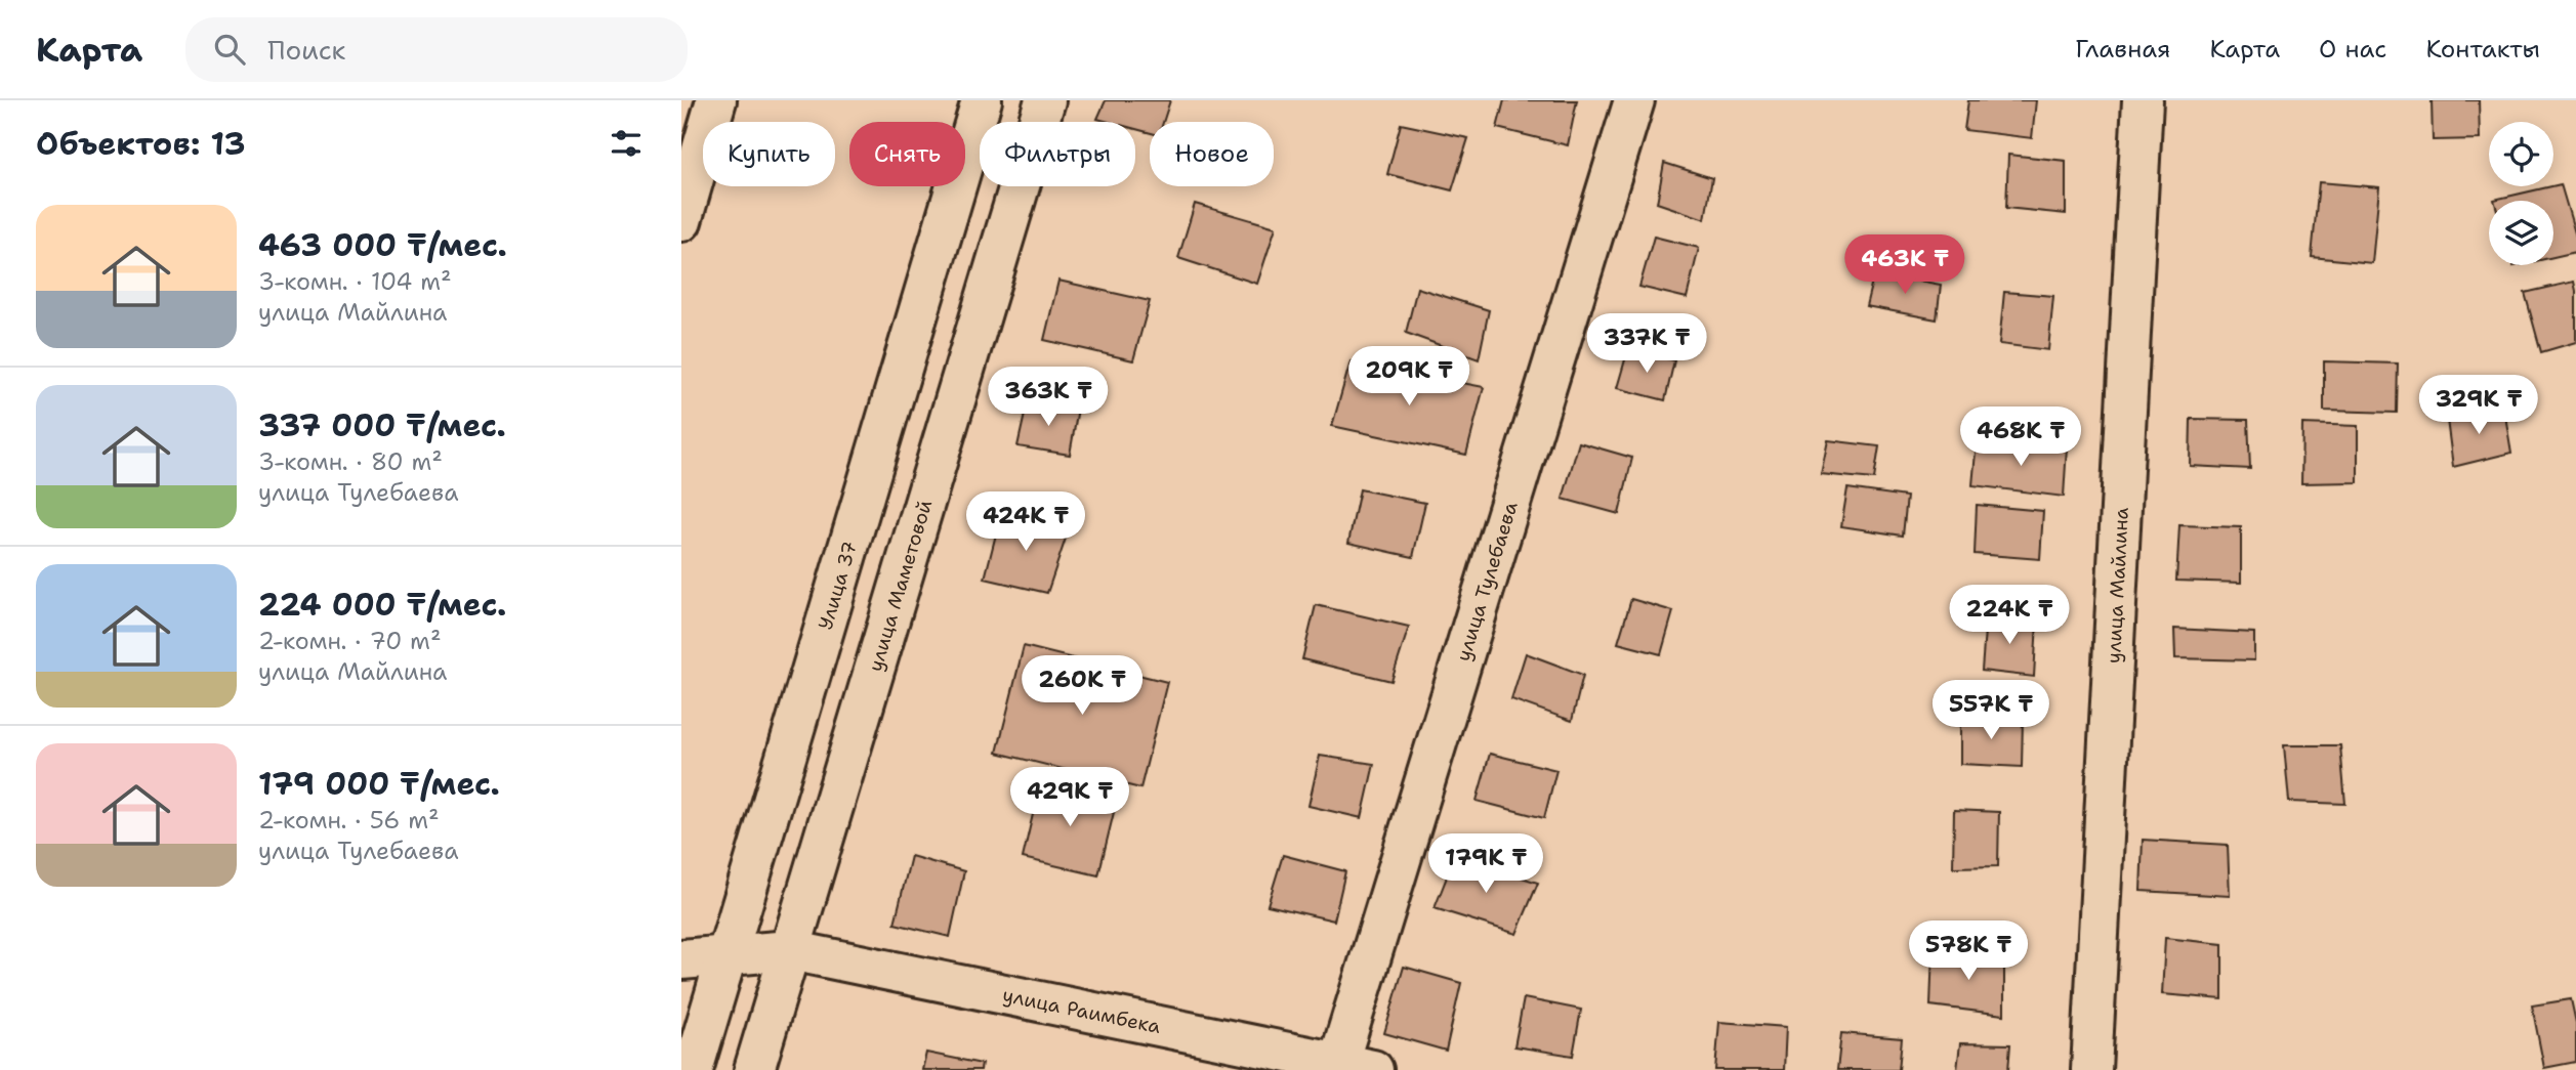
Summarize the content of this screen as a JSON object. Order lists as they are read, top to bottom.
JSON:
{
  "streets": {
    "street": [
      "улица Тулебаева",
      "Улица 37",
      "улица Маметовой",
      "улица Майлина",
      "улица Раимбека"
    ]
  },
  "crossings": [
    ["улица Тулебаева", "улица Раимбека"],
    ["улица Маметовой", "улица Раимбека"]
  ],
  "page": {
    "header": "Карта",
    "search": "Поиск",
    "nav": [
      "Главная",
      "Карта",
      "О нас",
      "Контакты"
    ],
    "heading": "Объектов: 13",
    "chip": [
      "Купить",
      "Снять",
      "Фильтры",
      "Новое"
    ],
    "list": [
      {
        "name": "463 000 ₸/мес.",
        "note": "3-комн. · 104 m² · улица Майлина"
      },
      {
        "name": "337 000 ₸/мес.",
        "note": "3-комн. · 80 m² · улица Тулебаева"
      },
      {
        "name": "224 000 ₸/мес.",
        "note": "2-комн. · 70 m² · улица Майлина"
      },
      {
        "name": "179 000 ₸/мес.",
        "note": "2-комн. · 56 m² · улица Тулебаева"
      }
    ],
    "price": [
      "463K ₸",
      "337K ₸",
      "209K ₸",
      "363K ₸",
      "329K ₸",
      "468K ₸",
      "424K ₸",
      "224K ₸",
      "260K ₸",
      "557K ₸",
      "429K ₸",
      "179K ₸",
      "578K ₸"
    ]
  }
}
